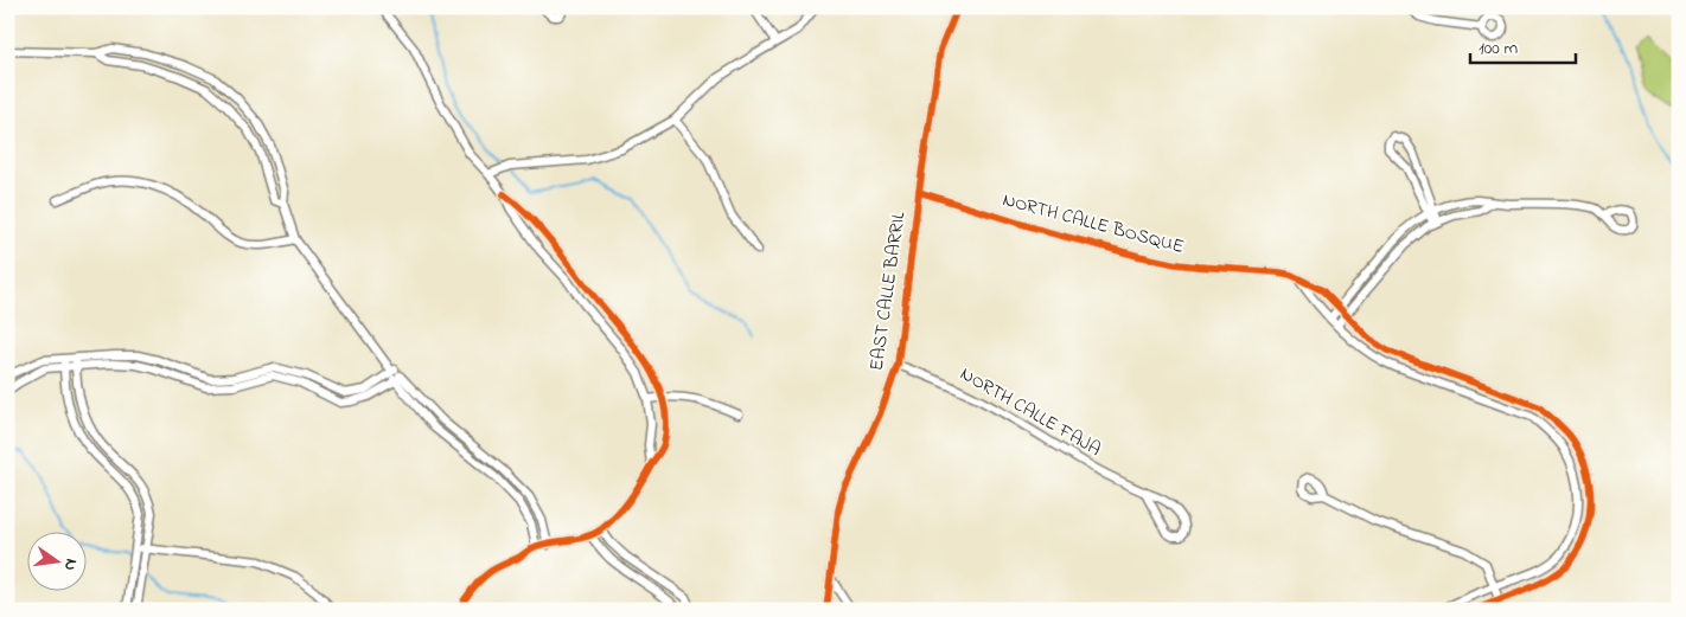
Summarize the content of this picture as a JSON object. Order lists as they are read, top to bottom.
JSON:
{
  "streets": {
    "street": ["NORTH CALLE BOSQUE", "EAST CALLE BARRIL", "NORTH CALLE FAJA"]
  },
  "crossings": [
    ["NORTH CALLE BOSQUE", "EAST CALLE BARRIL"],
    ["EAST CALLE BARRIL", "NORTH CALLE FAJA"]
  ],
  "scale_bar": "100 m",
  "north": "right"
}
